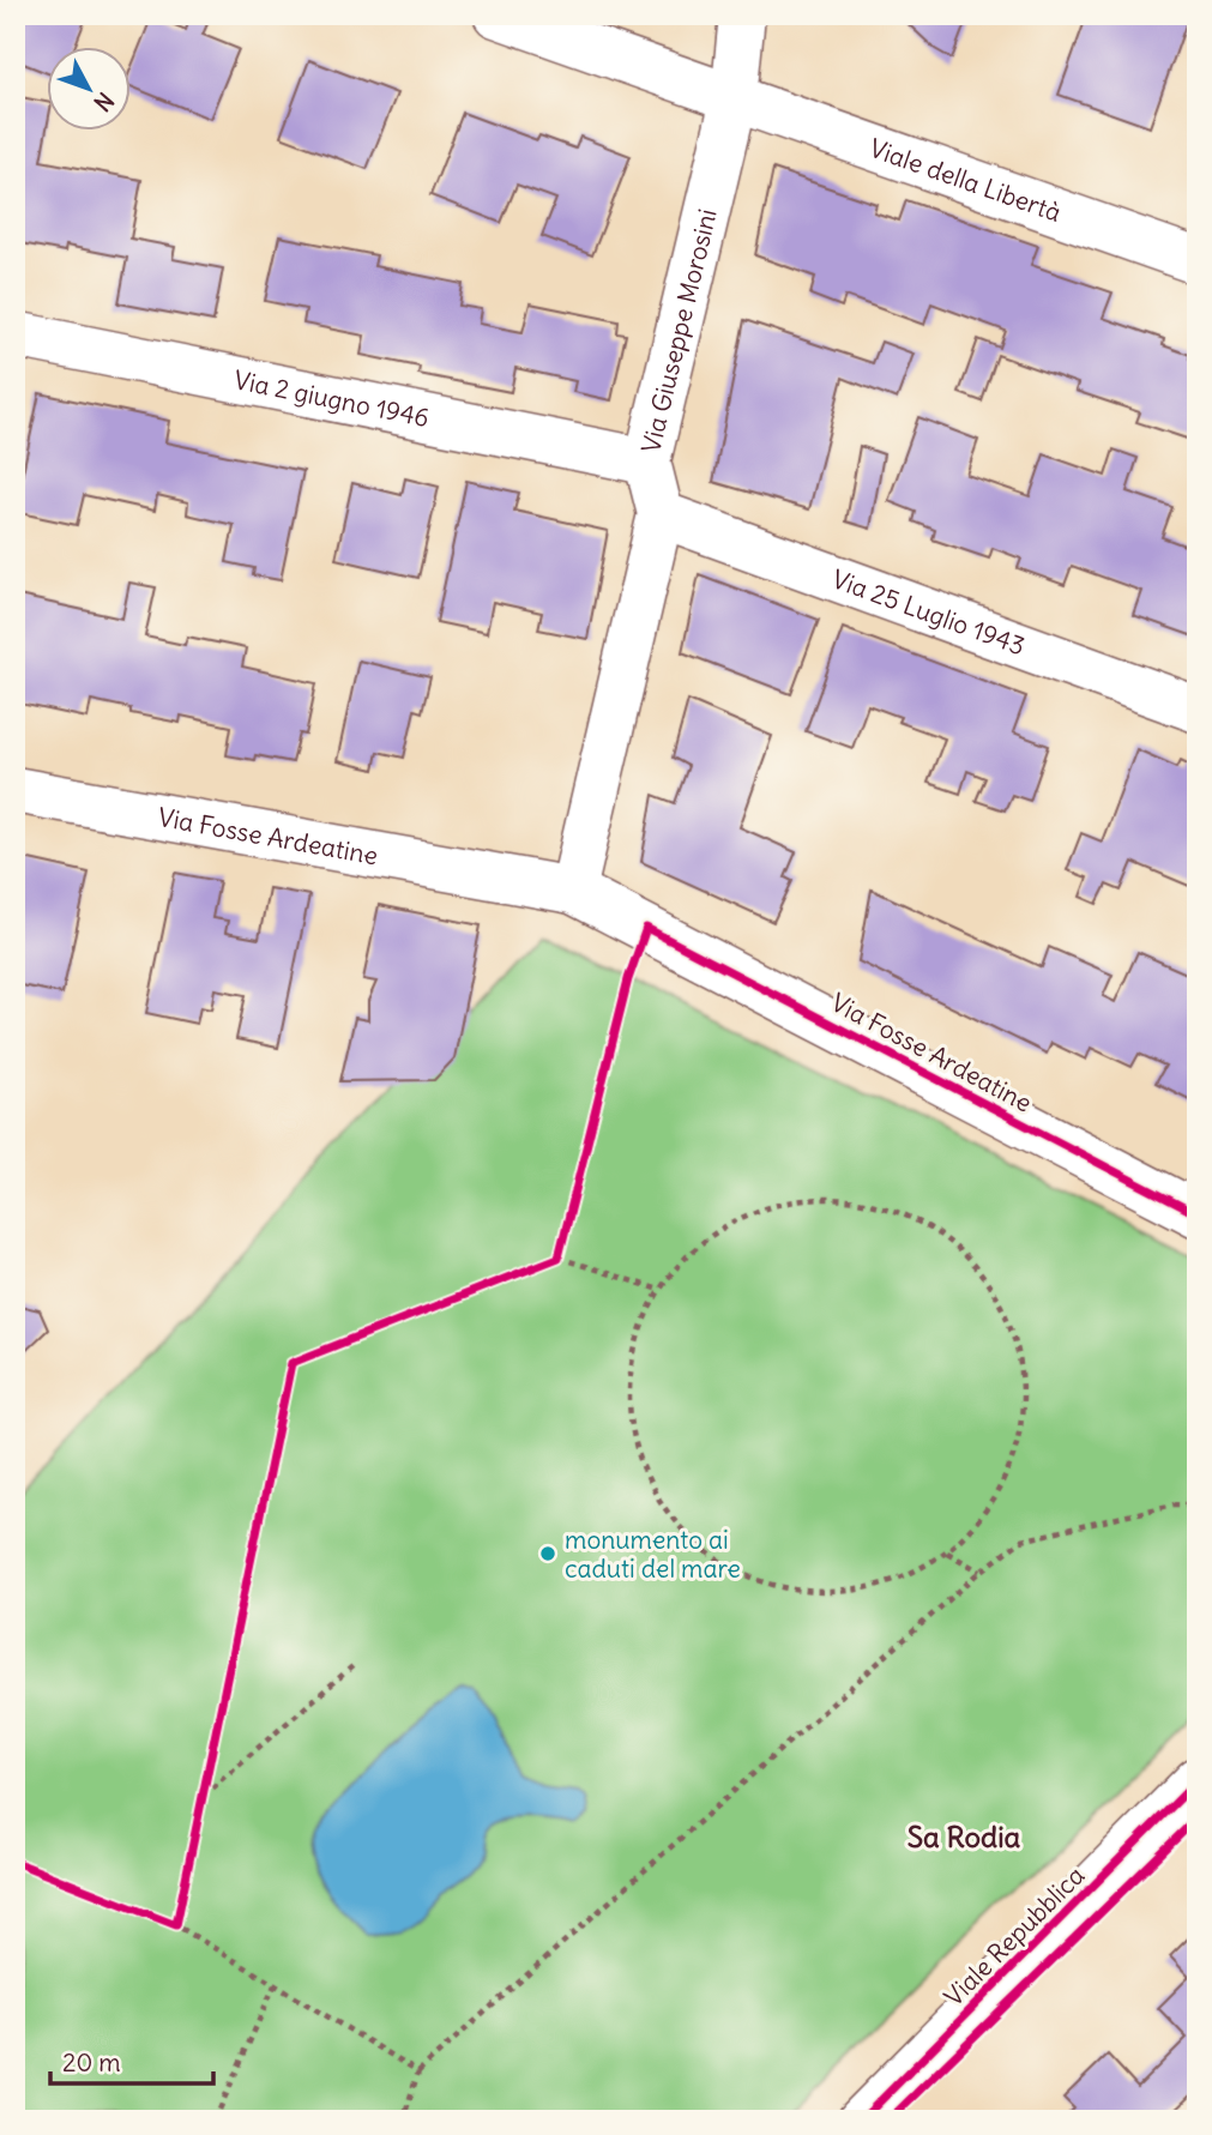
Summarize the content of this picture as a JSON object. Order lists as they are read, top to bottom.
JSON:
{
  "streets": {
    "street": [
      "Viale della Libertà",
      "Via Giuseppe Morosini",
      "Via 2 giugno 1946",
      "Via 25 Luglio 1943",
      "Via Fosse Ardeatine",
      "Viale Repubblica"
    ]
  },
  "crossings": [
    ["Viale della Libertà", "Via Giuseppe Morosini"],
    ["Via Giuseppe Morosini", "Via 2 giugno 1946"],
    ["Via Giuseppe Morosini", "Via 25 Luglio 1943"],
    ["Via Giuseppe Morosini", "Via Fosse Ardeatine"]
  ],
  "districts": ["Sa Rodia"],
  "places": ["monumento ai caduti del mare"],
  "scale_bar": "20 m",
  "north": "bottom right"
}
